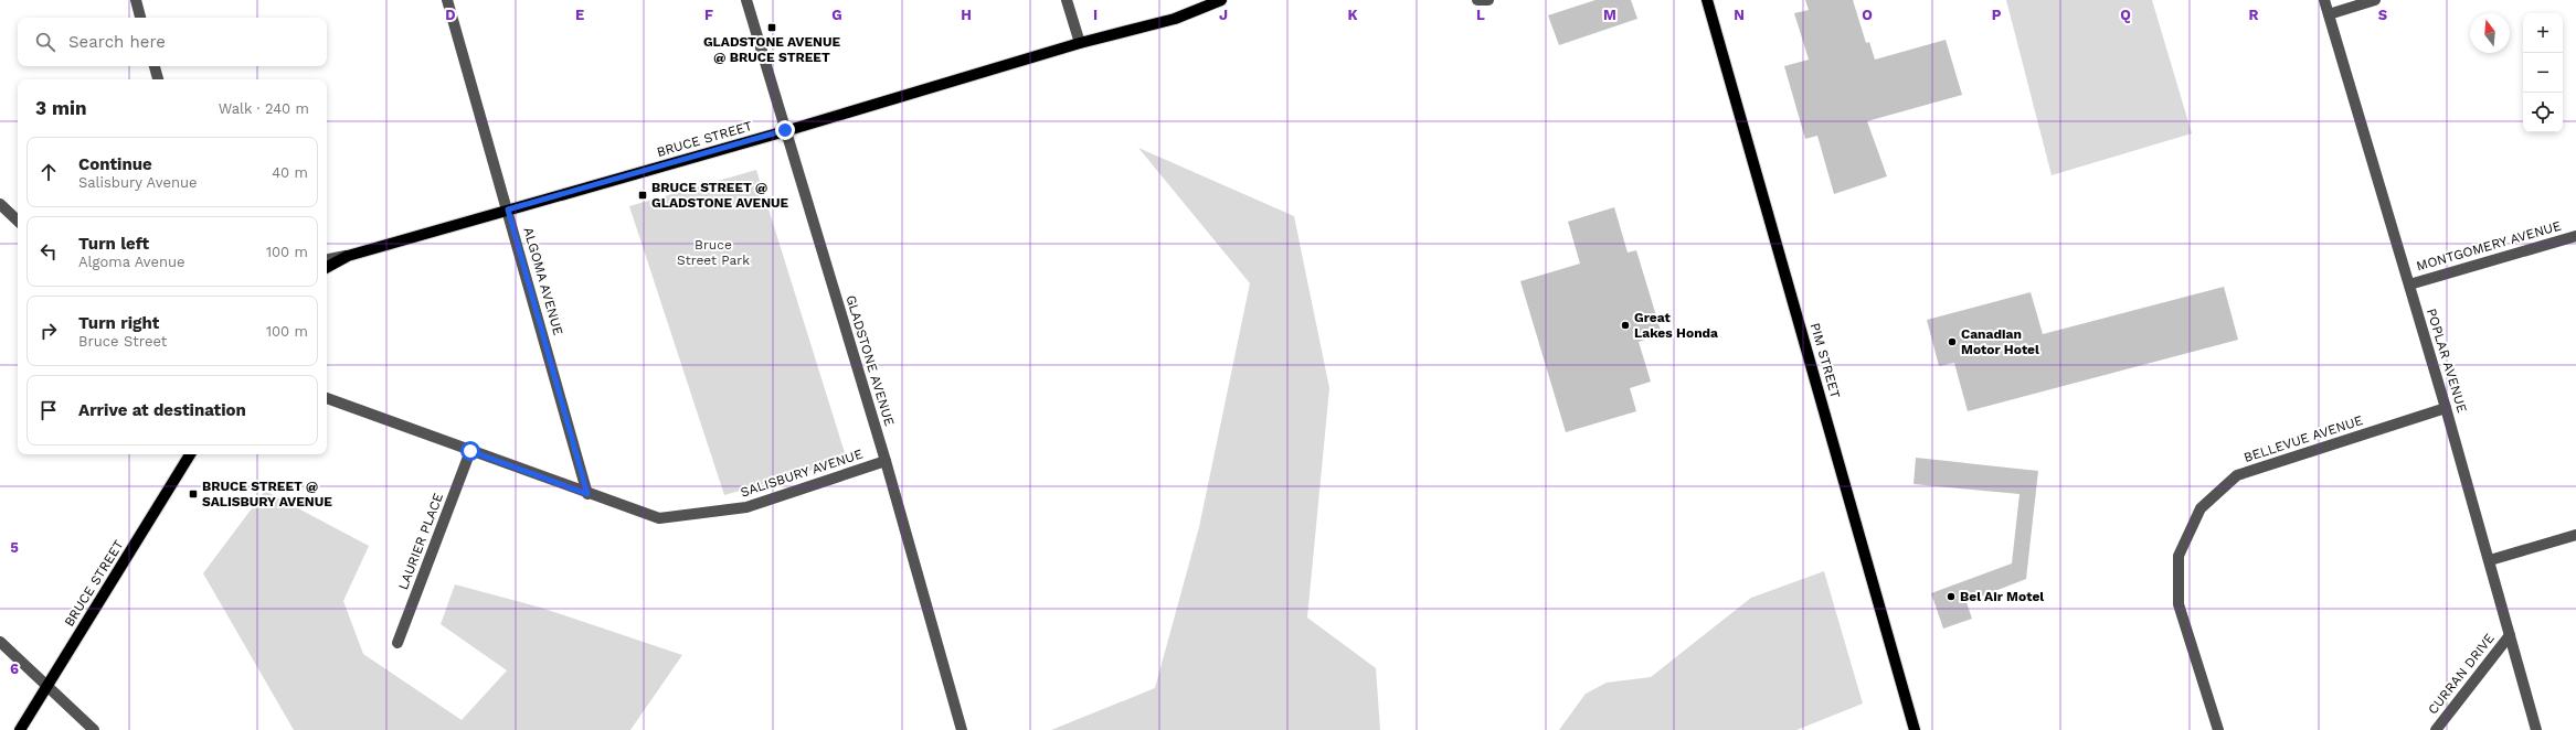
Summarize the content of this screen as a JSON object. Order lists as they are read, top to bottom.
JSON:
{
  "streets": {
    "main road": ["BRUCE STREET", "PIM STREET"],
    "street": [
      "MONTGOMERY AVENUE",
      "ALGOMA AVENUE",
      "GLADSTONE AVENUE",
      "POPLAR AVENUE",
      "BELLEVUE AVENUE",
      "SALISBURY AVENUE",
      "LAURIER PLACE",
      "CURRAN DRIVE"
    ]
  },
  "crossings": [
    ["BRUCE STREET", "ALGOMA AVENUE"],
    ["BRUCE STREET", "GLADSTONE AVENUE"],
    ["MONTGOMERY AVENUE", "POPLAR AVENUE"],
    ["ALGOMA AVENUE", "SALISBURY AVENUE"],
    ["GLADSTONE AVENUE", "SALISBURY AVENUE"],
    ["POPLAR AVENUE", "BELLEVUE AVENUE"],
    ["POPLAR AVENUE", "CURRAN DRIVE"],
    ["SALISBURY AVENUE", "LAURIER PLACE"]
  ],
  "parks": ["Bruce Street Park"],
  "places": {
    "transit": ["GLADSTONE AVENUE @ BRUCE STREET", "BRUCE STREET @ GLADSTONE AVENUE", "BRUCE STREET @ SALISBURY AVENUE"],
    "other": ["Great Lakes Honda", "Canadian Motor Hotel", "Bel Air Motel"]
  },
  "north": "top",
  "page": {
    "map_buttons": ["+", "−"],
    "search": "Search here",
    "heading": ["3 min", "Walk · 240 m"],
    "list": [
      ["Continue", "Salisbury Avenue", "40 m"],
      ["Turn left", "Algoma Avenue", "100 m"],
      ["Turn right", "Bruce Street", "100 m"],
      "Arrive at destination"
    ]
  },
  "grid": {
    "columns": [
      "D",
      "E",
      "F",
      "G",
      "H",
      "I",
      "J",
      "K",
      "L",
      "M",
      "N",
      "O",
      "P",
      "Q",
      "R",
      "S"
    ],
    "rows": ["5", "6"]
  }
}
